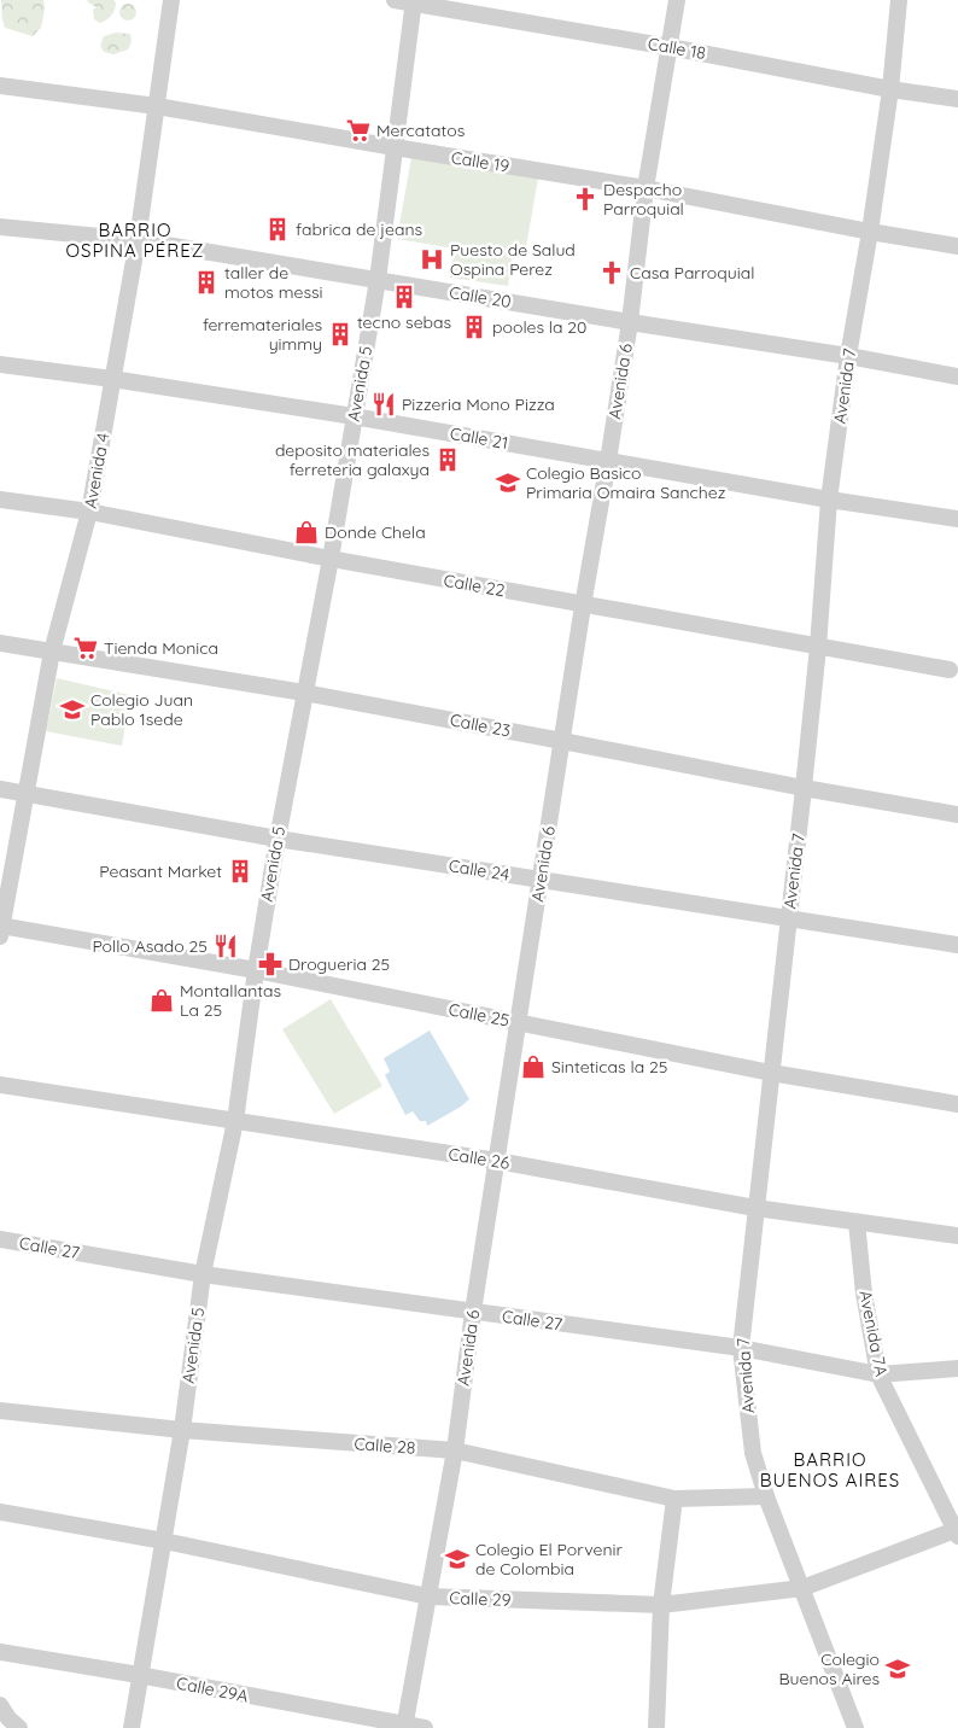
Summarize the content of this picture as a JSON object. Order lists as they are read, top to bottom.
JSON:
{
  "streets": {
    "street": [
      "Calle 18",
      "Calle 19",
      "Calle 20",
      "Avenida 6",
      "Avenida 5",
      "Avenida 7",
      "Calle 21",
      "Avenida 4",
      "Calle 22",
      "Calle 23",
      "Calle 24",
      "Calle 25",
      "Calle 26",
      "Calle 27",
      "Avenida 7A",
      "Calle 28",
      "Calle 29",
      "Calle 29A"
    ]
  },
  "crossings": [
    ["Calle 18", "Avenida 6"],
    ["Calle 18", "Avenida 5"],
    ["Calle 18", "Avenida 7"],
    ["Calle 19", "Avenida 6"],
    ["Calle 19", "Avenida 5"],
    ["Calle 19", "Avenida 7"],
    ["Calle 19", "Avenida 4"],
    ["Calle 20", "Avenida 6"],
    ["Calle 20", "Avenida 5"],
    ["Calle 20", "Avenida 7"],
    ["Calle 20", "Avenida 4"],
    ["Avenida 6", "Calle 21"],
    ["Avenida 6", "Calle 22"],
    ["Avenida 6", "Calle 23"],
    ["Avenida 6", "Calle 24"],
    ["Avenida 6", "Calle 25"],
    ["Avenida 6", "Calle 26"],
    ["Avenida 6", "Calle 27"],
    ["Avenida 6", "Calle 28"],
    ["Avenida 6", "Calle 29"],
    ["Avenida 6", "Calle 29A"],
    ["Avenida 5", "Calle 21"],
    ["Avenida 5", "Calle 22"],
    ["Avenida 5", "Calle 23"],
    ["Avenida 5", "Calle 24"],
    ["Avenida 5", "Calle 25"],
    ["Avenida 5", "Calle 26"],
    ["Avenida 5", "Calle 27"],
    ["Avenida 5", "Calle 28"],
    ["Avenida 5", "Calle 29"],
    ["Avenida 5", "Calle 29A"],
    ["Avenida 7", "Calle 21"],
    ["Avenida 7", "Calle 22"],
    ["Avenida 7", "Calle 23"],
    ["Avenida 7", "Calle 24"],
    ["Avenida 7", "Calle 25"],
    ["Avenida 7", "Calle 26"],
    ["Avenida 7", "Calle 27"],
    ["Avenida 7", "Calle 28"],
    ["Avenida 7", "Calle 29"],
    ["Calle 21", "Avenida 4"],
    ["Avenida 4", "Calle 22"],
    ["Avenida 4", "Calle 23"],
    ["Avenida 4", "Calle 24"],
    ["Avenida 4", "Calle 25"],
    ["Calle 26", "Avenida 7A"],
    ["Calle 27", "Avenida 7A"],
    ["Avenida 7A", "Calle 29"]
  ],
  "districts": ["BARRIO OSPINA PÉREZ", "BARRIO BUENOS AIRES"],
  "places": {
    "supermarket": ["Mercatatos", "Tienda Monica"],
    "church": ["Despacho Parroquial", "Casa Parroquial"],
    "building": [
      "fabrica de jeans",
      "taller de motos messi",
      "tecno sebas",
      "pooles la 20",
      "ferremateriales yimmy",
      "deposito materiales ferreteria galaxya",
      "Peasant Market"
    ],
    "hospital": ["Puesto de Salud Ospina Perez"],
    "restaurant": ["Pizzeria Mono Pizza", "Pollo Asado 25"],
    "school or university": [
      "Colegio Basico Primaria Omaira Sanchez",
      "Colegio Juan Pablo 1sede",
      "Colegio El Porvenir de Colombia",
      "Colegio Buenos Aires"
    ],
    "shop": ["Donde Chela", "Montallantas La 25", "Sinteticas la 25"],
    "pharmacy": ["Drogueria 25"]
  }
}
